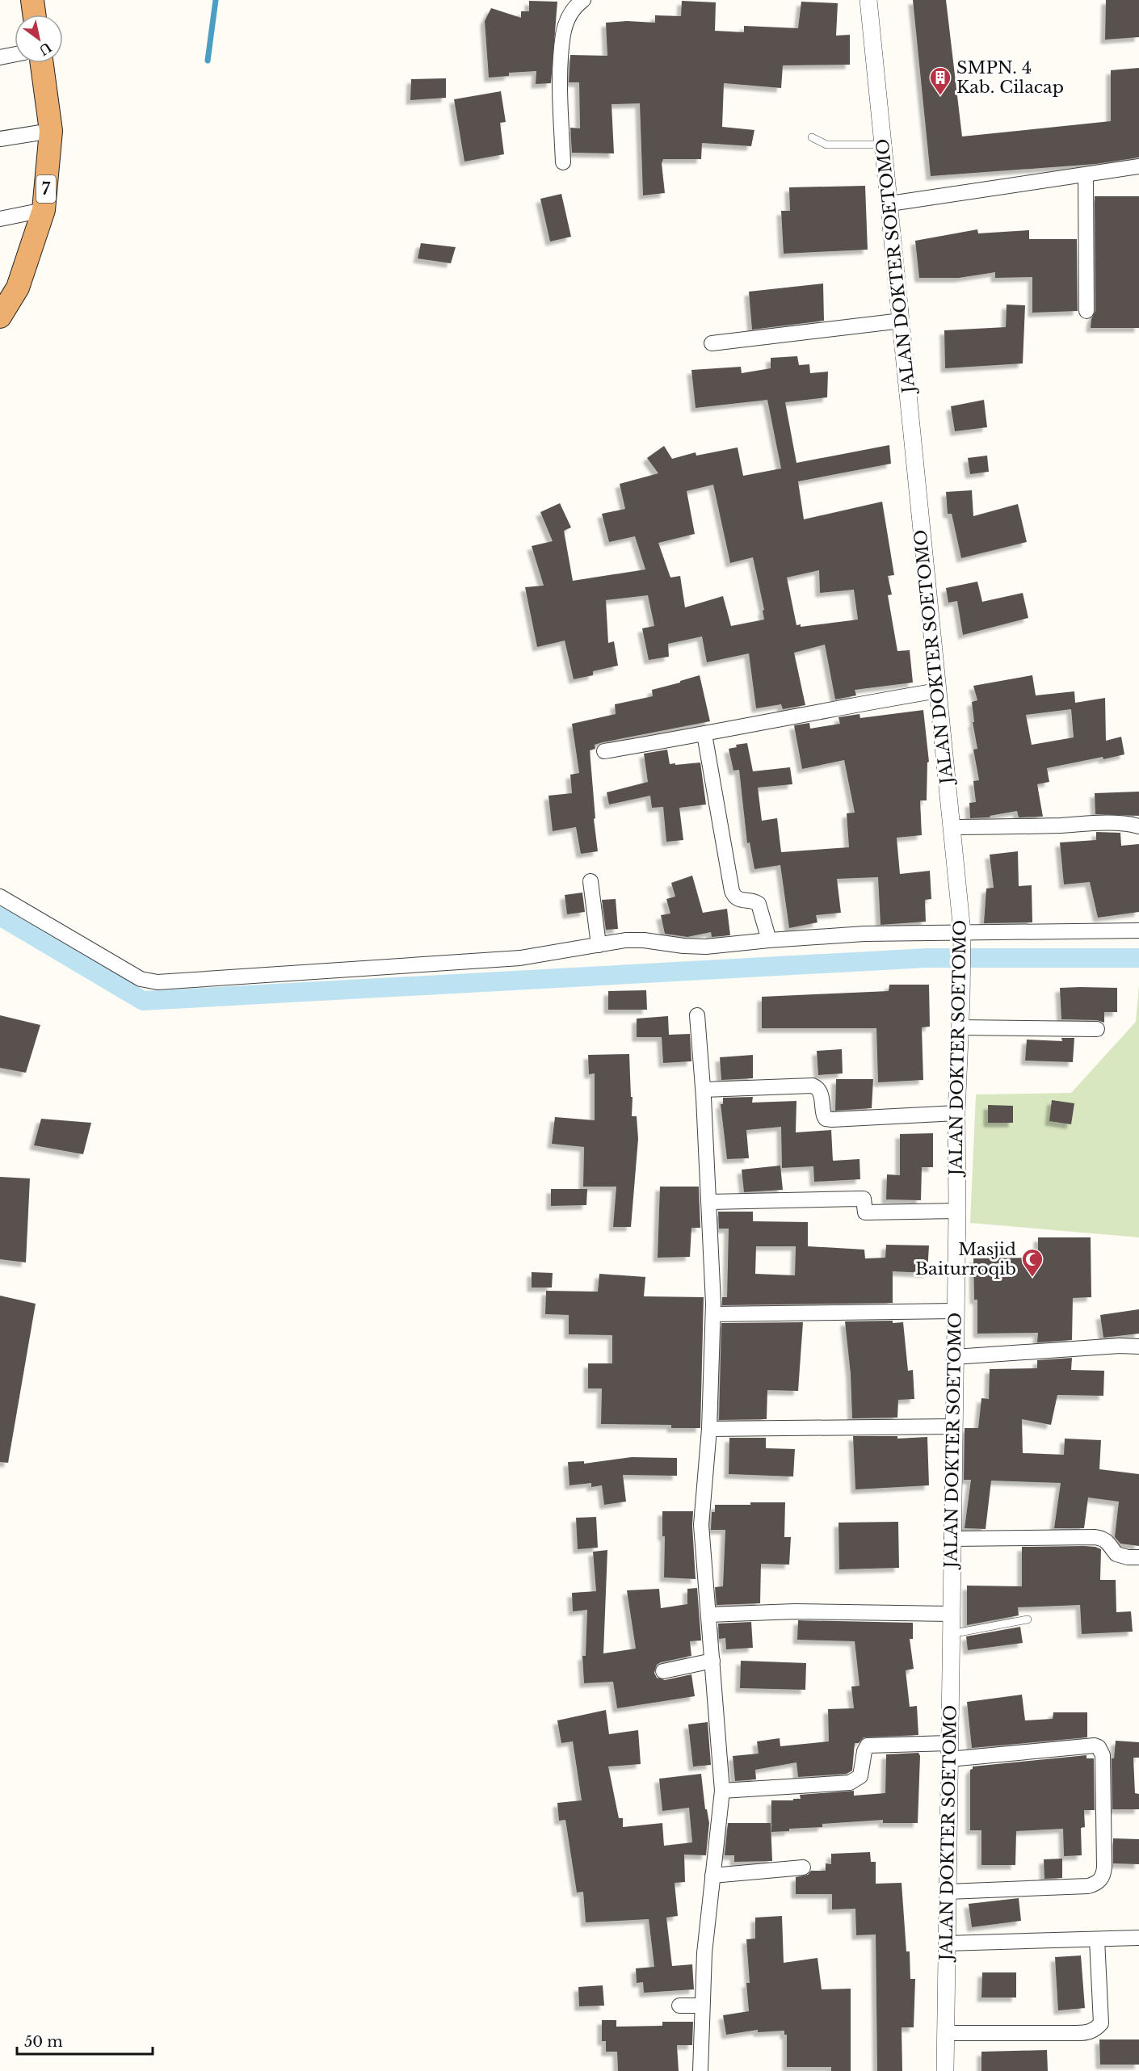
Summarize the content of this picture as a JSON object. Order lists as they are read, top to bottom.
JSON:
{
  "streets": {
    "highway": ["7"],
    "street": ["JALAN DOKTER SOETOMO"]
  },
  "places": {
    "building": ["SMPN. 4 Kab. Cilacap"],
    "mosque": ["Masjid Baiturroqib"]
  },
  "scale_bar": "50 m",
  "north": "bottom right"
}
